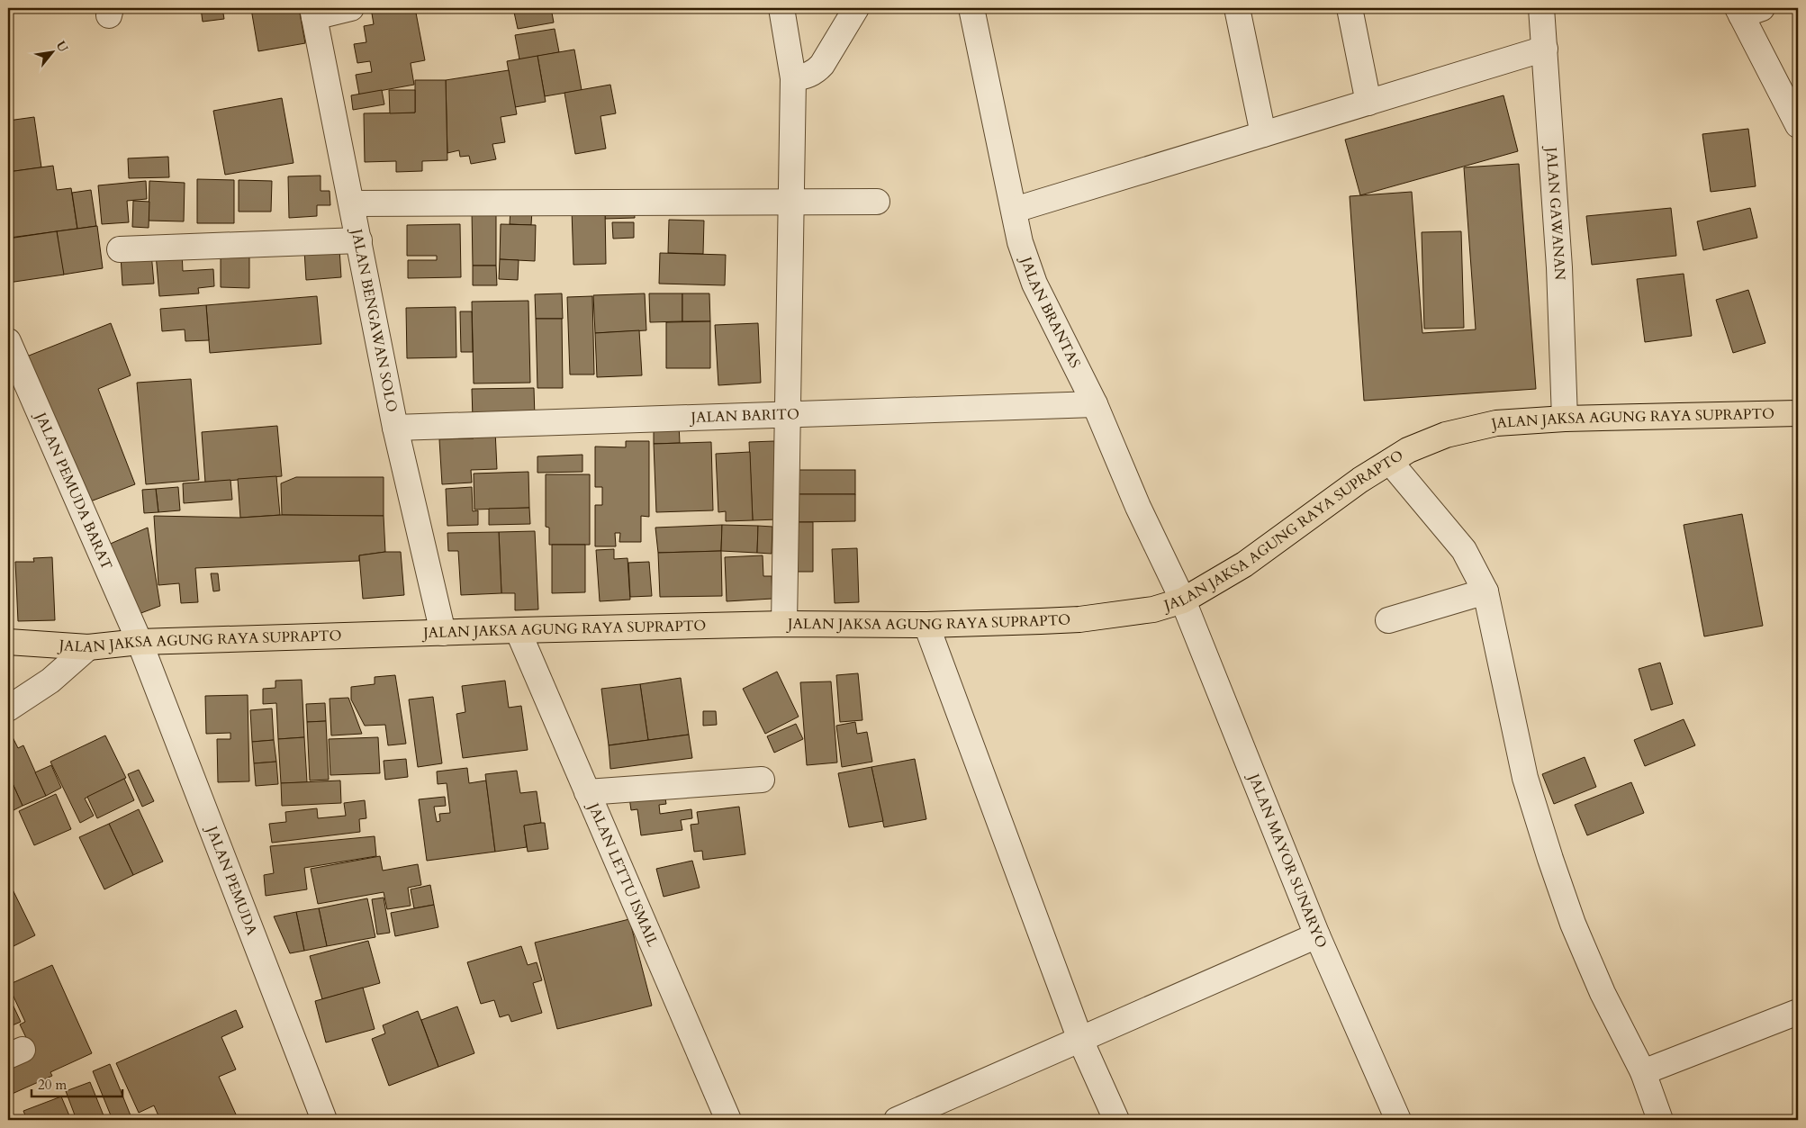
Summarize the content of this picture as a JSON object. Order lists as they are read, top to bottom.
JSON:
{
  "streets": {
    "main road": ["JALAN JAKSA AGUNG RAYA SUPRAPTO"],
    "street": [
      "JALAN GAWANAN",
      "JALAN BRANTAS",
      "JALAN BENGAWAN SOLO",
      "JALAN BARITO",
      "JALAN PEMUDA BARAT",
      "JALAN MAYOR SUNARYO",
      "JALAN LETTU ISMAIL",
      "JALAN PEMUDA"
    ]
  },
  "crossings": [
    ["JALAN GAWANAN", "JALAN JAKSA AGUNG RAYA SUPRAPTO"],
    ["JALAN BRANTAS", "JALAN BARITO"],
    ["JALAN BRANTAS", "JALAN JAKSA AGUNG RAYA SUPRAPTO"],
    ["JALAN BRANTAS", "JALAN MAYOR SUNARYO"],
    ["JALAN BENGAWAN SOLO", "JALAN BARITO"],
    ["JALAN BENGAWAN SOLO", "JALAN JAKSA AGUNG RAYA SUPRAPTO"],
    ["JALAN JAKSA AGUNG RAYA SUPRAPTO", "JALAN PEMUDA BARAT"],
    ["JALAN JAKSA AGUNG RAYA SUPRAPTO", "JALAN MAYOR SUNARYO"],
    ["JALAN JAKSA AGUNG RAYA SUPRAPTO", "JALAN LETTU ISMAIL"],
    ["JALAN JAKSA AGUNG RAYA SUPRAPTO", "JALAN PEMUDA"],
    ["JALAN PEMUDA BARAT", "JALAN PEMUDA"]
  ],
  "scale_bar": "20 m",
  "north": "top right"
}
